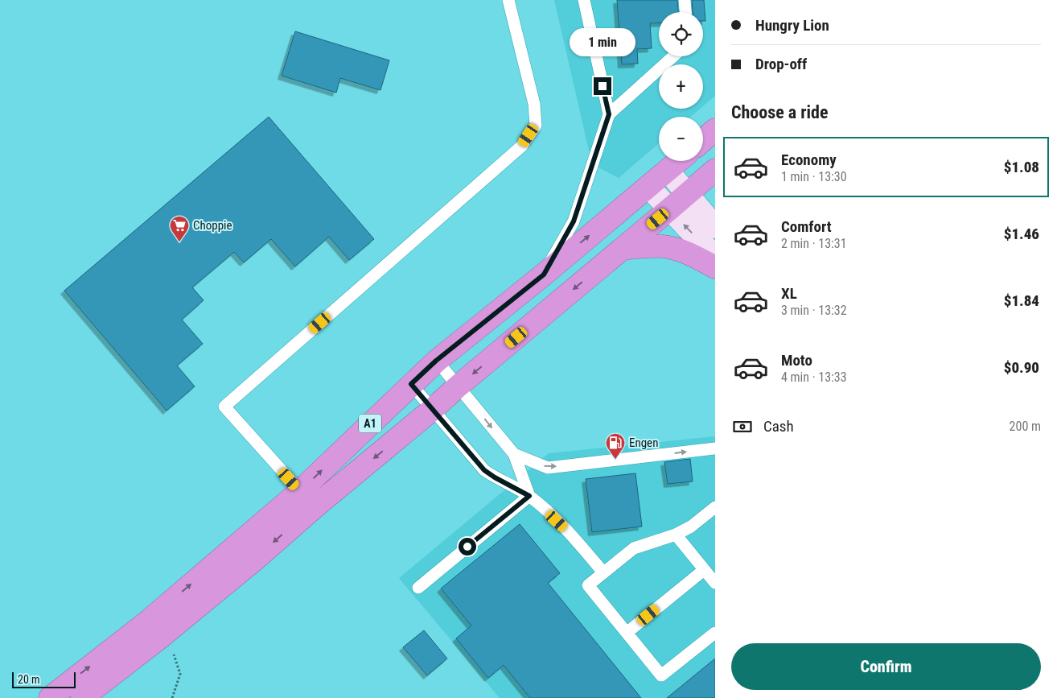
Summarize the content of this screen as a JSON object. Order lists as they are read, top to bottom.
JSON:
{
  "streets": {
    "highway": ["A1"]
  },
  "places": {
    "supermarket": ["Choppie"],
    "fuel station": ["Engen"]
  },
  "scale_bar": "20 m",
  "page": {
    "banner": ["Hungry Lion", "Drop-off"],
    "map_buttons": ["+", "−"],
    "bubble": "1 min",
    "heading": "Choose a ride",
    "list": [
      {
        "name": "Economy",
        "note": "1 min · 13:30",
        "value": "$1.08"
      },
      {
        "name": "Comfort",
        "note": "2 min · 13:31",
        "value": "$1.46"
      },
      {
        "name": "XL",
        "note": "3 min · 13:32",
        "value": "$1.84"
      },
      {
        "name": "Moto",
        "note": "4 min · 13:33",
        "value": "$0.90"
      }
    ],
    "pay": ["Cash", "200 m"],
    "buttons": "Confirm",
    "scale": "20 m"
  }
}
